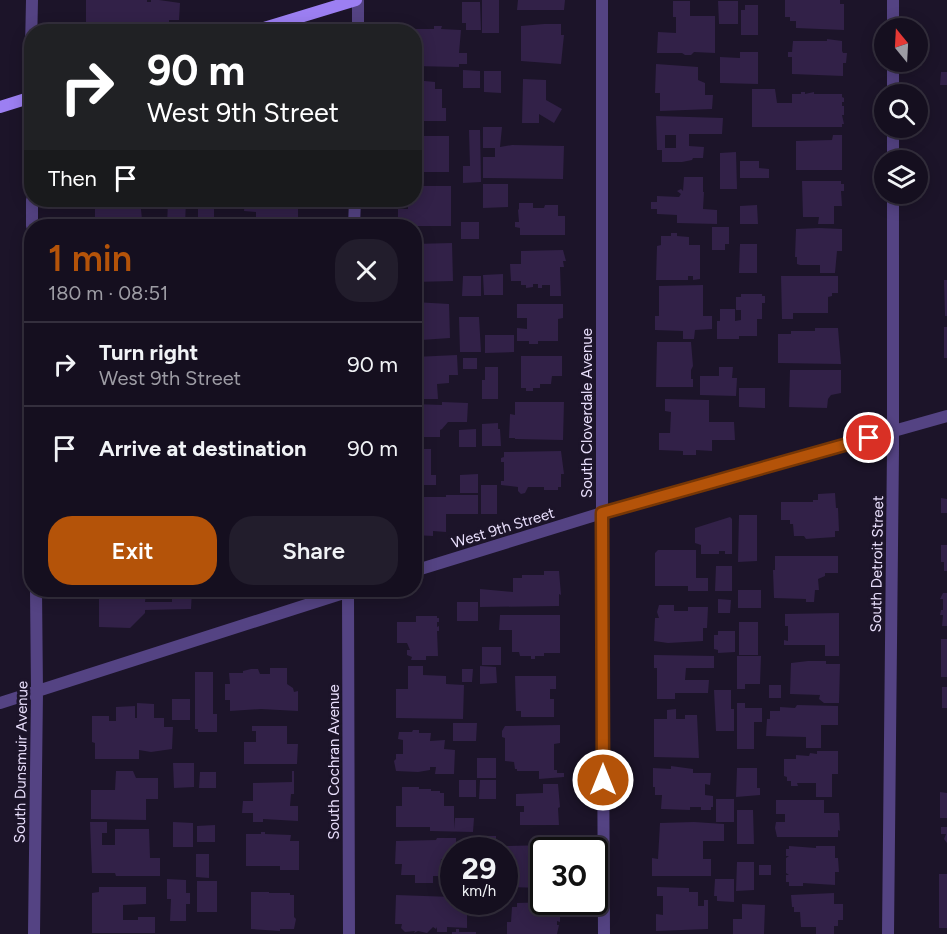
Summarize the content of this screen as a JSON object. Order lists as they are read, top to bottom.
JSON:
{
  "streets": {
    "street": [
      "South Cloverdale Avenue",
      "West 9th Street",
      "South Detroit Street",
      "South Dunsmuir Avenue",
      "South Cochran Avenue"
    ]
  },
  "crossings": [
    ["South Cloverdale Avenue", "West 9th Street"],
    ["West 9th Street", "South Detroit Street"]
  ],
  "north": "top",
  "page": {
    "turn": ["90 m", "West 9th Street"],
    "then": "Then",
    "heading": ["1 min", "180 m · 08:51"],
    "list": [
      {
        "name": "Turn right",
        "note": "West 9th Street",
        "value": "90 m"
      },
      {
        "name": "Arrive at destination",
        "value": "90 m"
      }
    ],
    "buttons": ["Exit", "Share"],
    "speed": "29 km/h",
    "limit": "30"
  }
}
